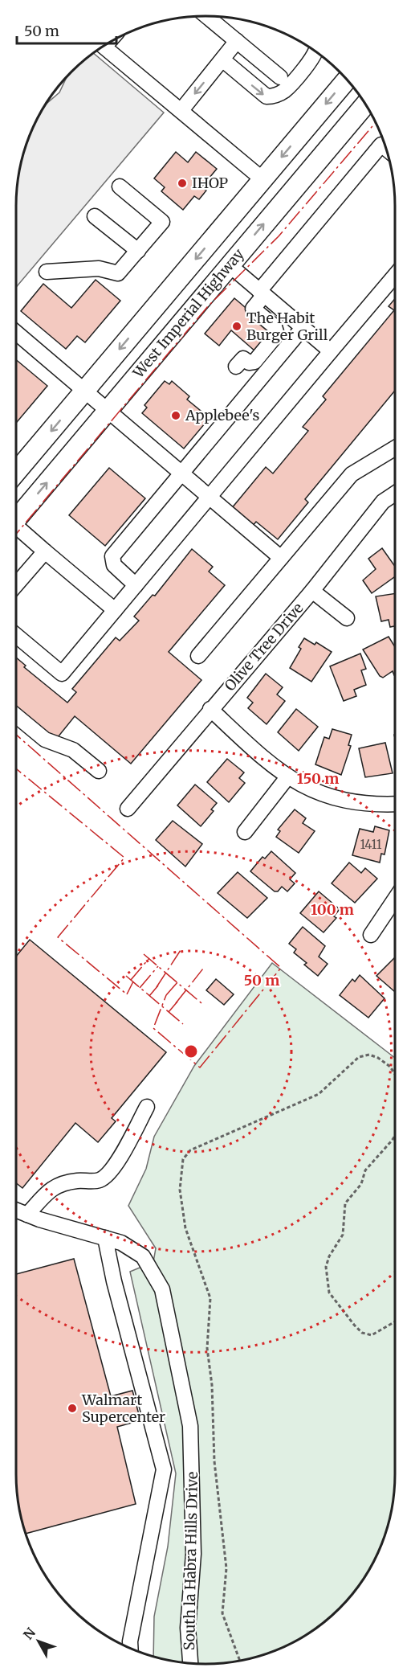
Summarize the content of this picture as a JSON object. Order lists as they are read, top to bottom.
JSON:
{
  "streets": {
    "main road": ["West Imperial Highway"],
    "street": ["Olive Tree Drive", "South la Habra Hills Drive"]
  },
  "places": [
    "IHOP",
    "The Habit Burger Grill",
    "Applebee's",
    "Walmart Supercenter"
  ],
  "house_numbers": ["1411"],
  "scale_bar": "50 m",
  "north": "top left",
  "rings": ["150 m", "100 m", "50 m"]
}
